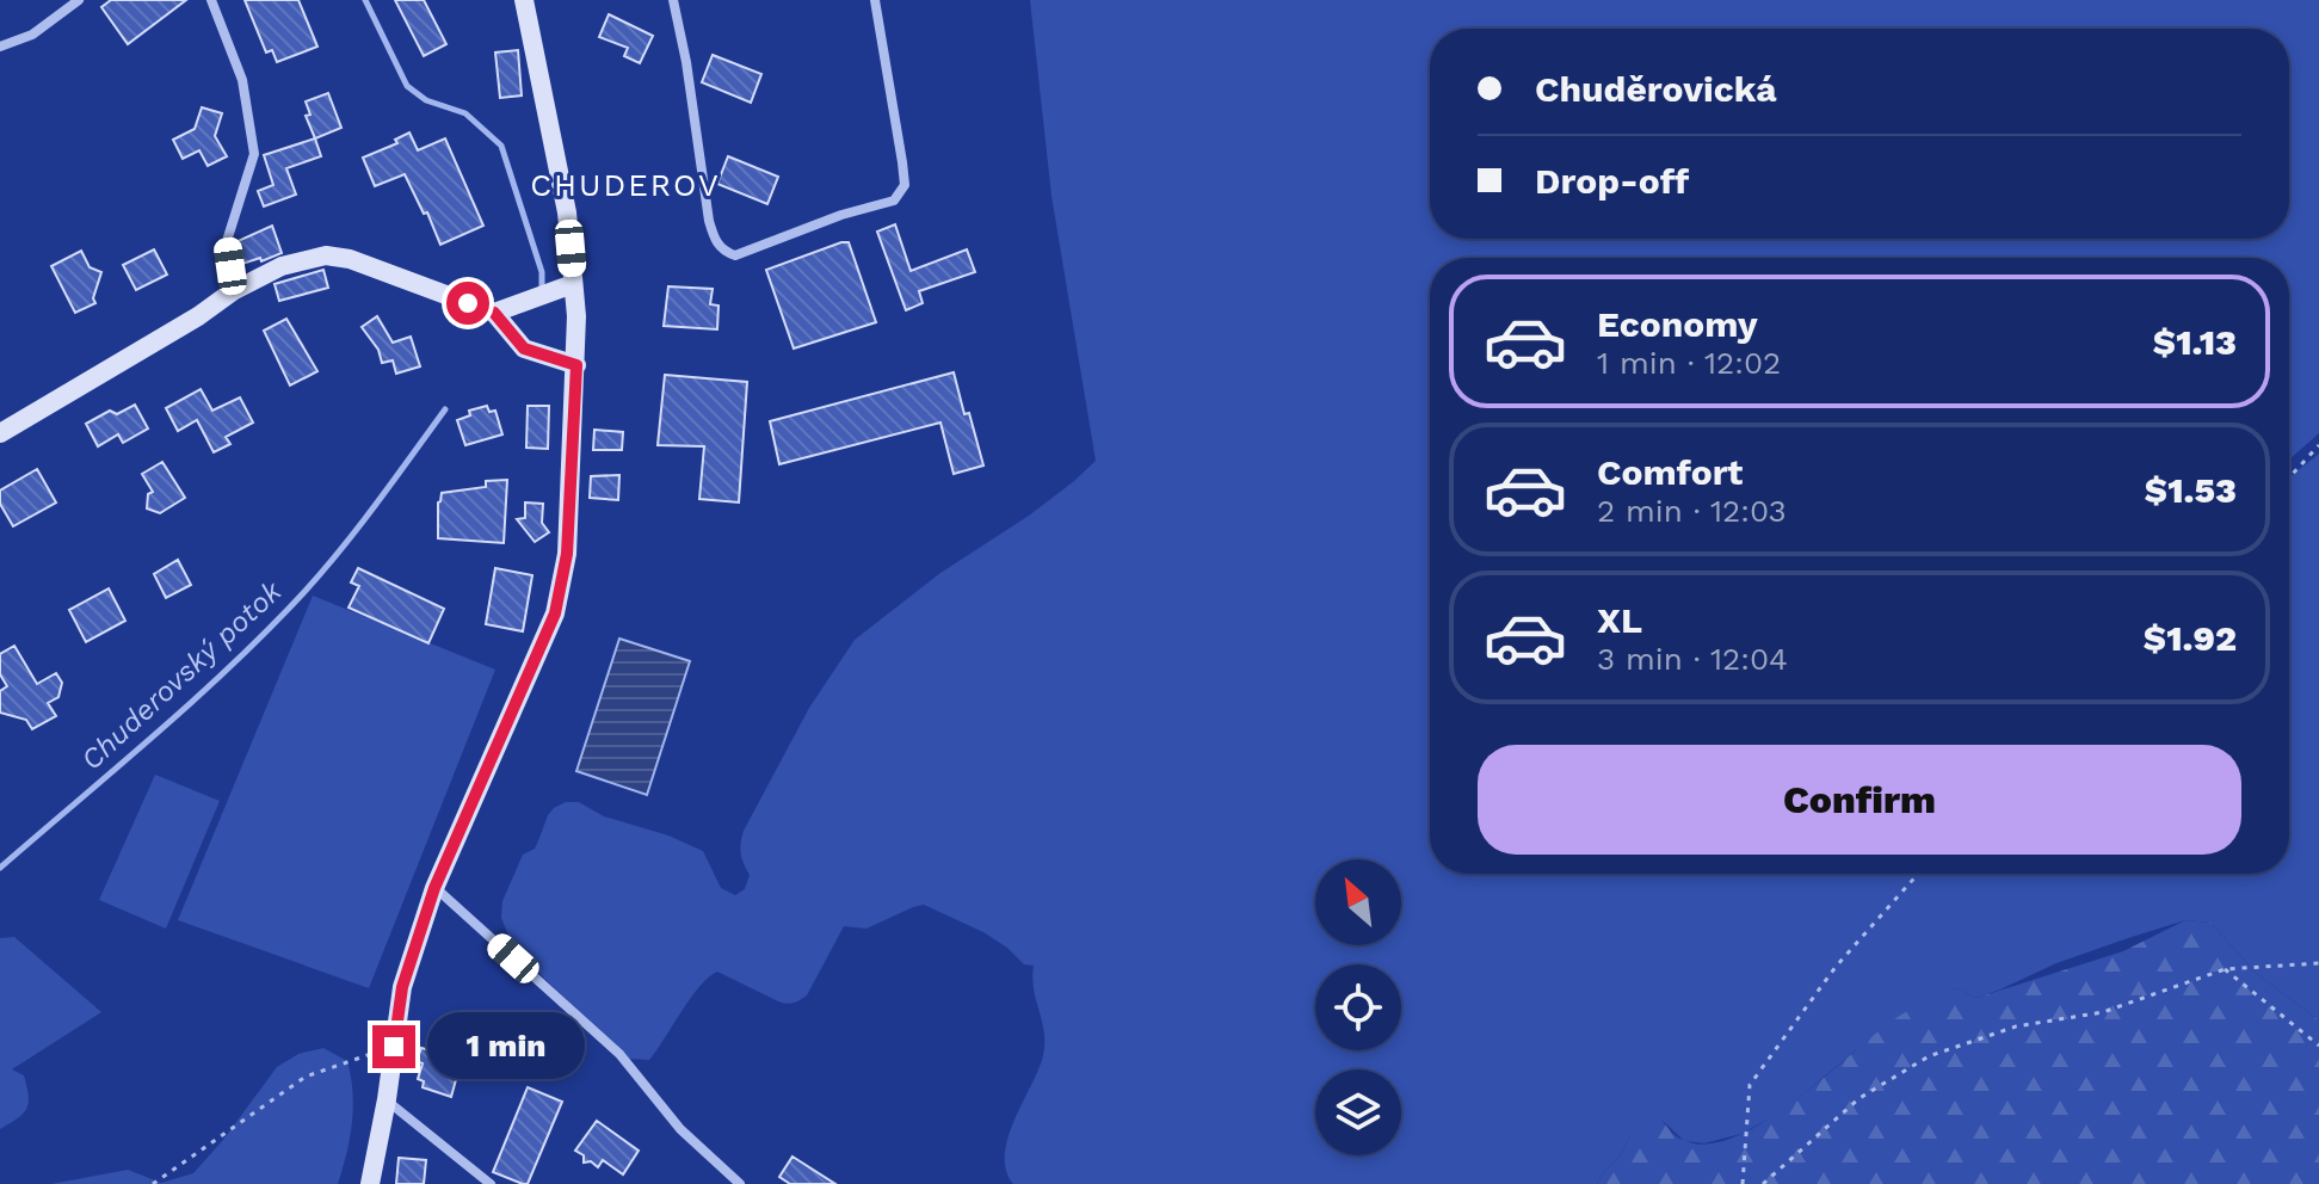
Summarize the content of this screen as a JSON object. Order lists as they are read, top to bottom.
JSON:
{
  "districts": ["CHUDEROV"],
  "water": ["Chuderovský potok"],
  "north": "top left",
  "page": {
    "banner": ["Chuděrovická", "Drop-off"],
    "list": [
      {
        "name": "Economy",
        "note": "1 min · 12:02",
        "value": "$1.13"
      },
      {
        "name": "Comfort",
        "note": "2 min · 12:03",
        "value": "$1.53"
      },
      {
        "name": "XL",
        "note": "3 min · 12:04",
        "value": "$1.92"
      }
    ],
    "buttons": "Confirm",
    "bubble": "1 min"
  }
}
